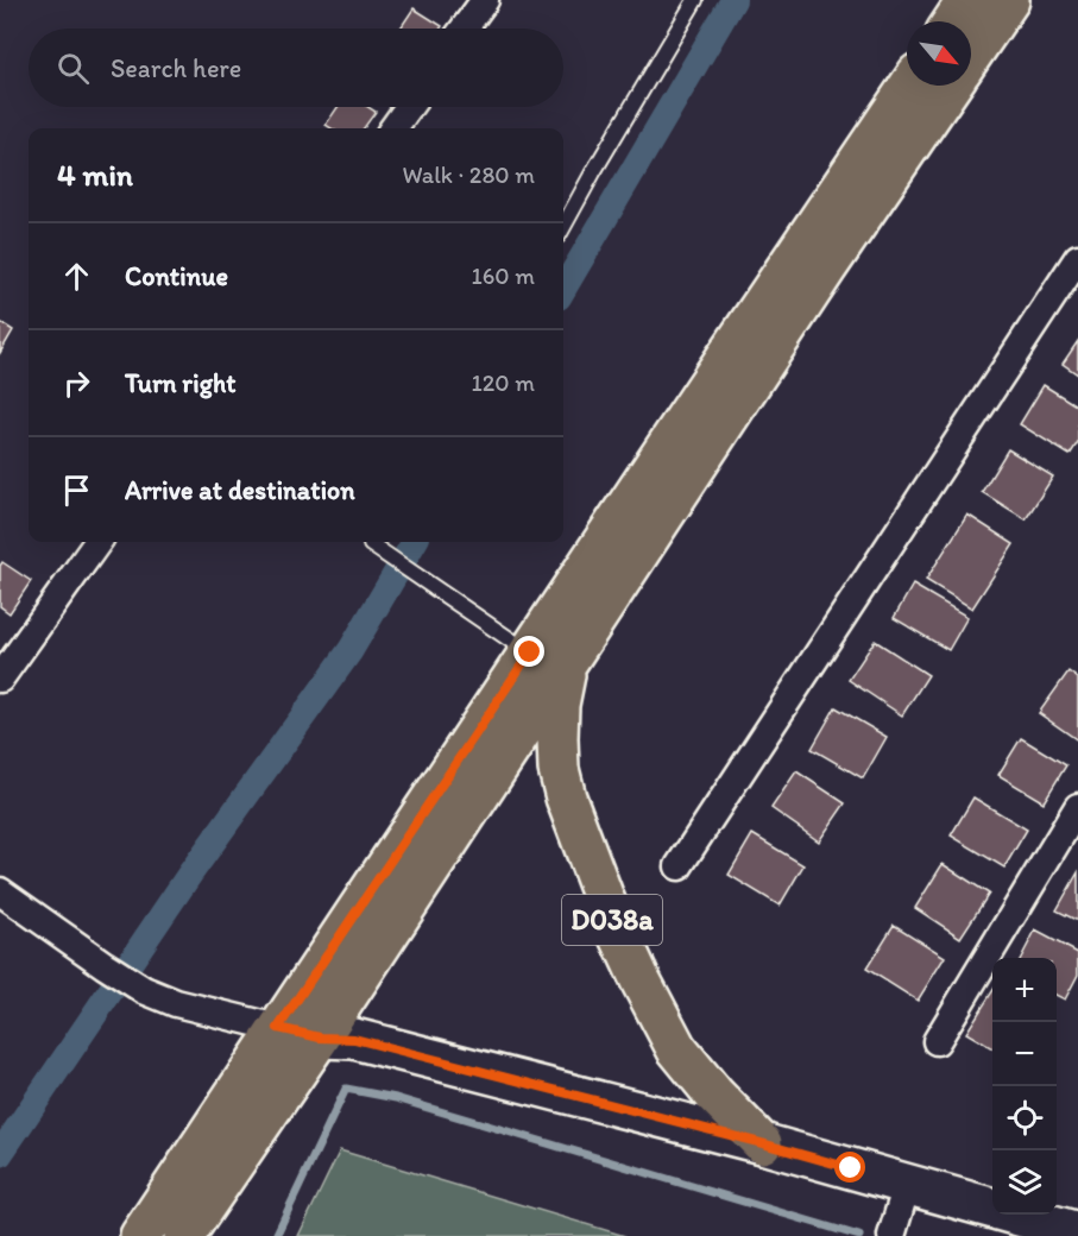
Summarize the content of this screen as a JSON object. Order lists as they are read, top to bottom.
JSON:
{
  "streets": {
    "main road": ["D038a"]
  },
  "north": "bottom right",
  "page": {
    "search": "Search here",
    "heading": ["4 min", "Walk · 280 m"],
    "list": [
      ["Continue", "160 m"],
      ["Turn right", "120 m"],
      "Arrive at destination"
    ],
    "map_buttons": ["+", "−"]
  }
}
